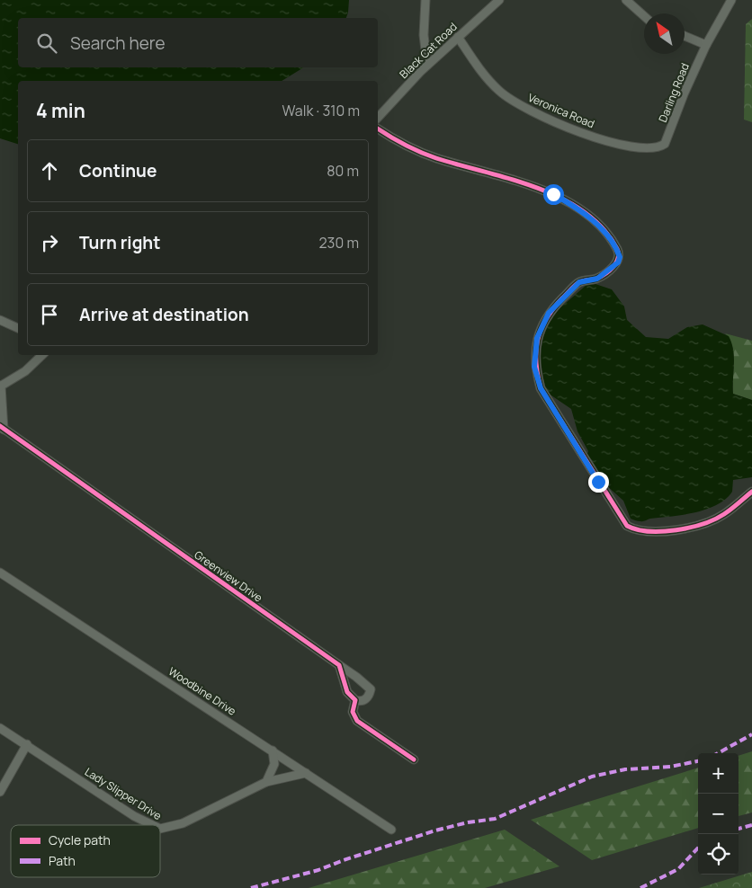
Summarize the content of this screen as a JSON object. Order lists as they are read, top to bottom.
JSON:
{
  "streets": {
    "street": [
      "Black Cat Road",
      "Darling Road",
      "Veronica Road",
      "Greenview Drive",
      "Woodbine Drive",
      "Lady Slipper Drive"
    ]
  },
  "crossings": [
    ["Black Cat Road", "Veronica Road"],
    ["Darling Road", "Veronica Road"],
    ["Woodbine Drive", "Lady Slipper Drive"]
  ],
  "legend": ["Cycle path", "Path"],
  "north": "top left",
  "page": {
    "search": "Search here",
    "heading": ["4 min", "Walk · 310 m"],
    "list": [
      ["Continue", "80 m"],
      ["Turn right", "230 m"],
      "Arrive at destination"
    ],
    "map_buttons": ["+", "−"]
  }
}
